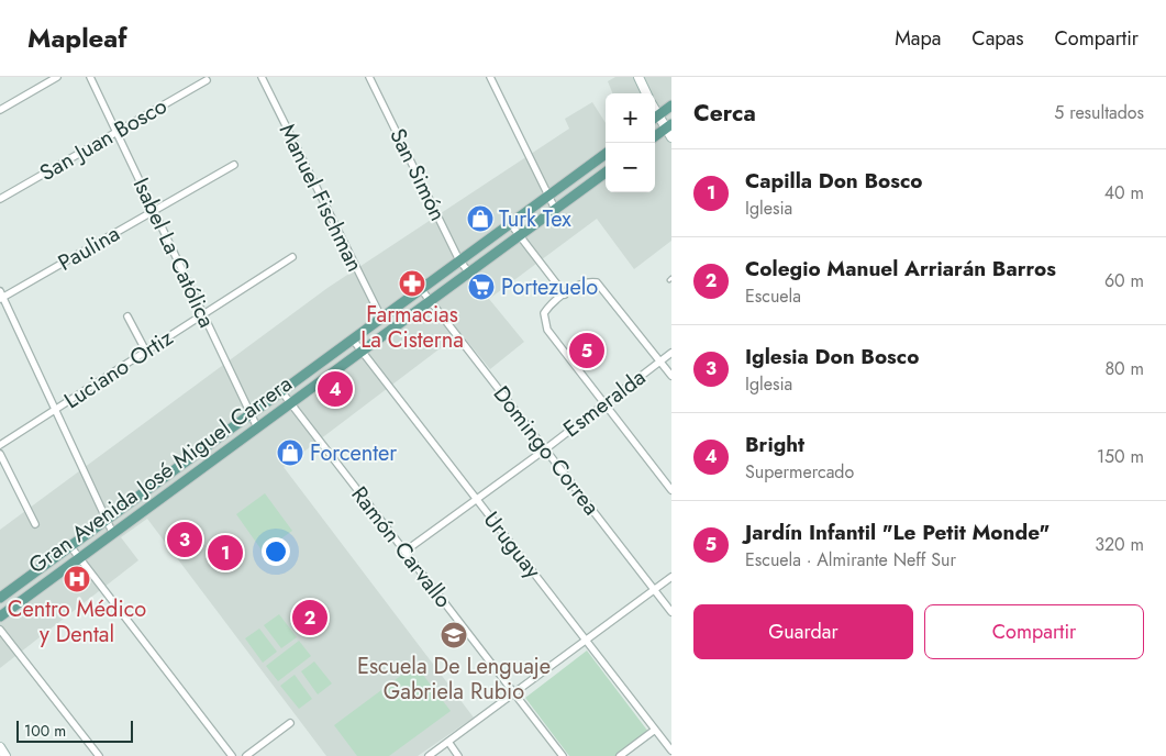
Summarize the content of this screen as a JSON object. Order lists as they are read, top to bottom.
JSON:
{
  "streets": {
    "main road": ["Gran Avenida José Miguel Carrera"],
    "street": [
      "San Juan Bosco",
      "San Simón",
      "Manuel Fischman",
      "Paulina",
      "Isabel La Católica",
      "Luciano Ortiz",
      "Esmeralda",
      "Domingo Correa",
      "Uruguay",
      "Ramón Carvallo"
    ]
  },
  "crossings": [
    ["San Juan Bosco", "Isabel La Católica"],
    ["San Simón", "Gran Avenida José Miguel Carrera"],
    ["Manuel Fischman", "Gran Avenida José Miguel Carrera"],
    ["Paulina", "Isabel La Católica"],
    ["Isabel La Católica", "Luciano Ortiz"],
    ["Isabel La Católica", "Gran Avenida José Miguel Carrera"],
    ["Esmeralda", "Domingo Correa"],
    ["Esmeralda", "Uruguay"],
    ["Esmeralda", "Ramón Carvallo"],
    ["Domingo Correa", "Gran Avenida José Miguel Carrera"],
    ["Gran Avenida José Miguel Carrera", "Uruguay"],
    ["Gran Avenida José Miguel Carrera", "Ramón Carvallo"]
  ],
  "places": {
    "shop": ["Turk Tex", "Forcenter"],
    "pharmacy": ["Farmacias La Cisterna"],
    "supermarket": ["Portezuelo"],
    "hospital": ["Centro Médico y Dental"],
    "school or university": ["Escuela De Lenguaje Gabriela Rubio"]
  },
  "scale_bar": "100 m",
  "page": {
    "header": "Mapleaf",
    "nav": ["Mapa", "Capas", "Compartir"],
    "heading": ["Cerca", "5 resultados"],
    "map_buttons": ["+", "−"],
    "list": [
      {
        "mark": "1",
        "name": "Capilla Don Bosco",
        "note": "Iglesia",
        "value": "40 m"
      },
      {
        "mark": "2",
        "name": "Colegio Manuel Arriarán Barros",
        "note": "Escuela",
        "value": "60 m"
      },
      {
        "mark": "3",
        "name": "Iglesia Don Bosco",
        "note": "Iglesia",
        "value": "80 m"
      },
      {
        "mark": "4",
        "name": "Bright",
        "note": "Supermercado",
        "value": "150 m"
      },
      {
        "mark": "5",
        "name": "Jardín Infantil \"Le Petit Monde\"",
        "note": "Escuela · Almirante Neff Sur",
        "value": "320 m"
      }
    ],
    "pins": [
      "5",
      "4",
      "3",
      "1",
      "2"
    ],
    "buttons": ["Guardar", "Compartir"],
    "scale": "100 m"
  }
}
